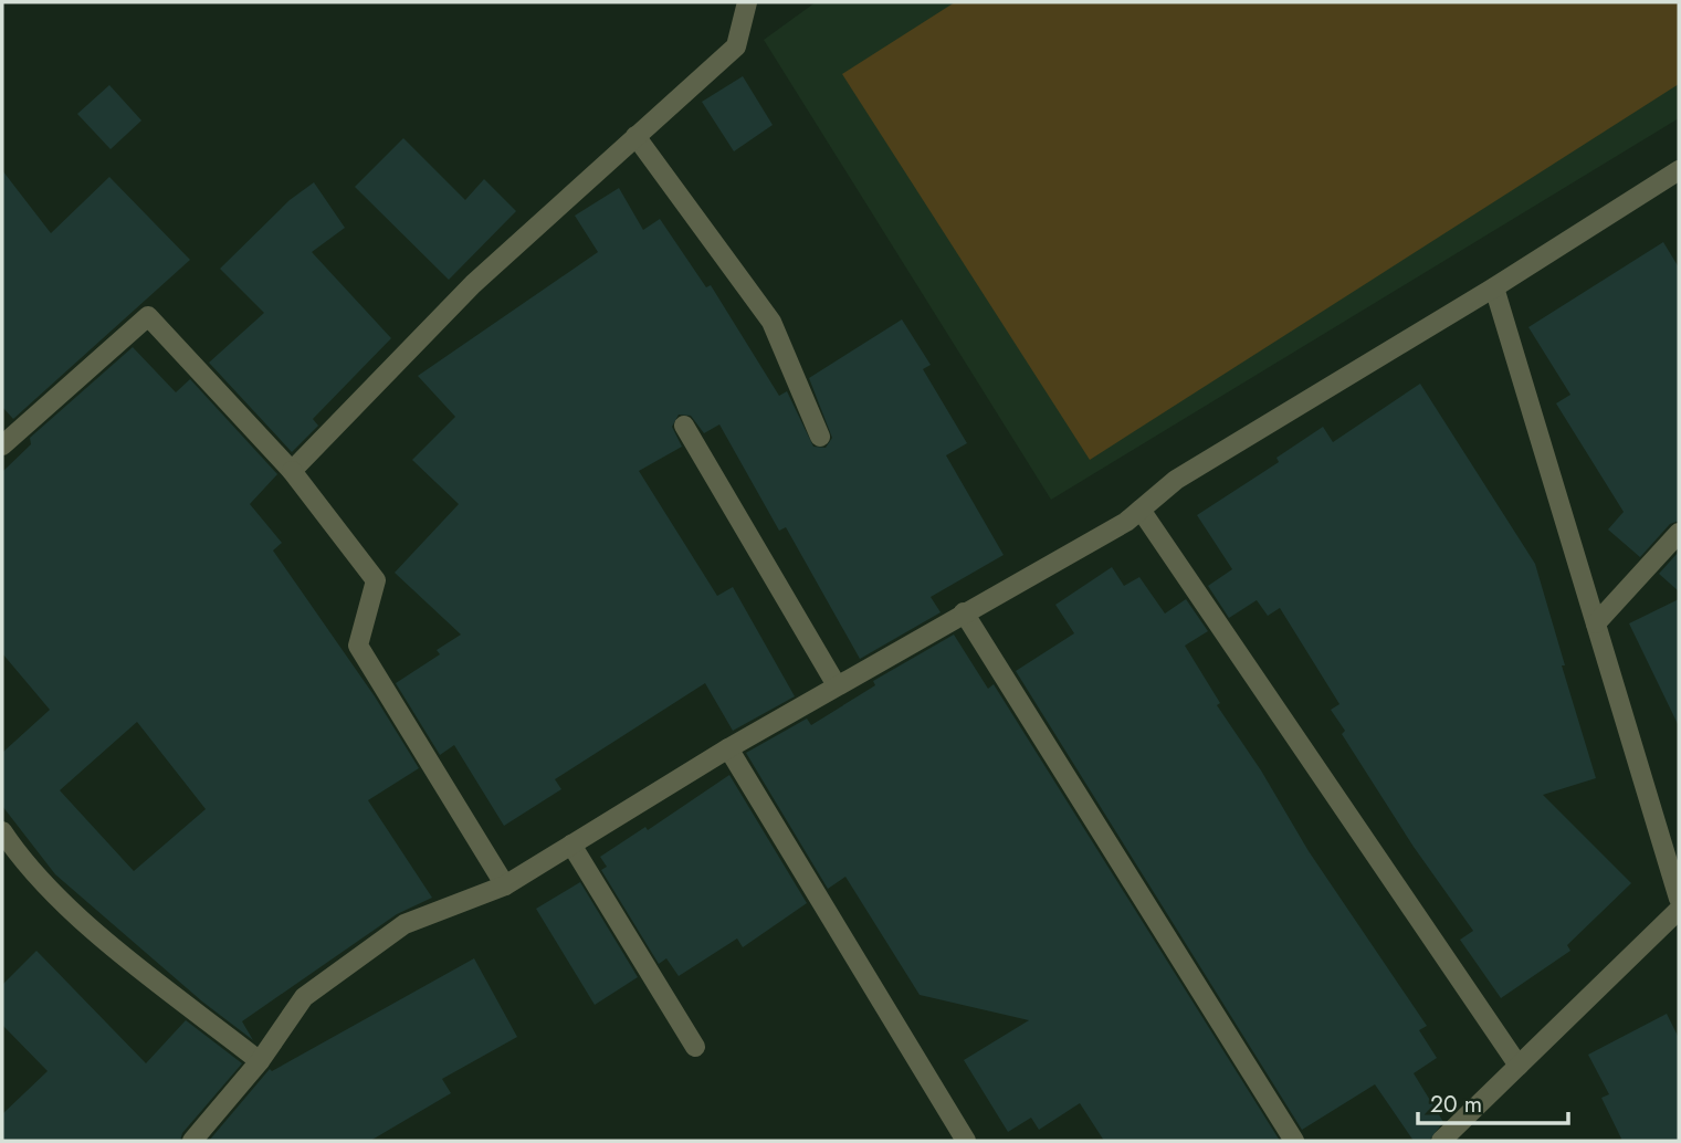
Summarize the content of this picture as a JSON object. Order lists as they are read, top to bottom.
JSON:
{
  "scale_bar": "20 m"
}
